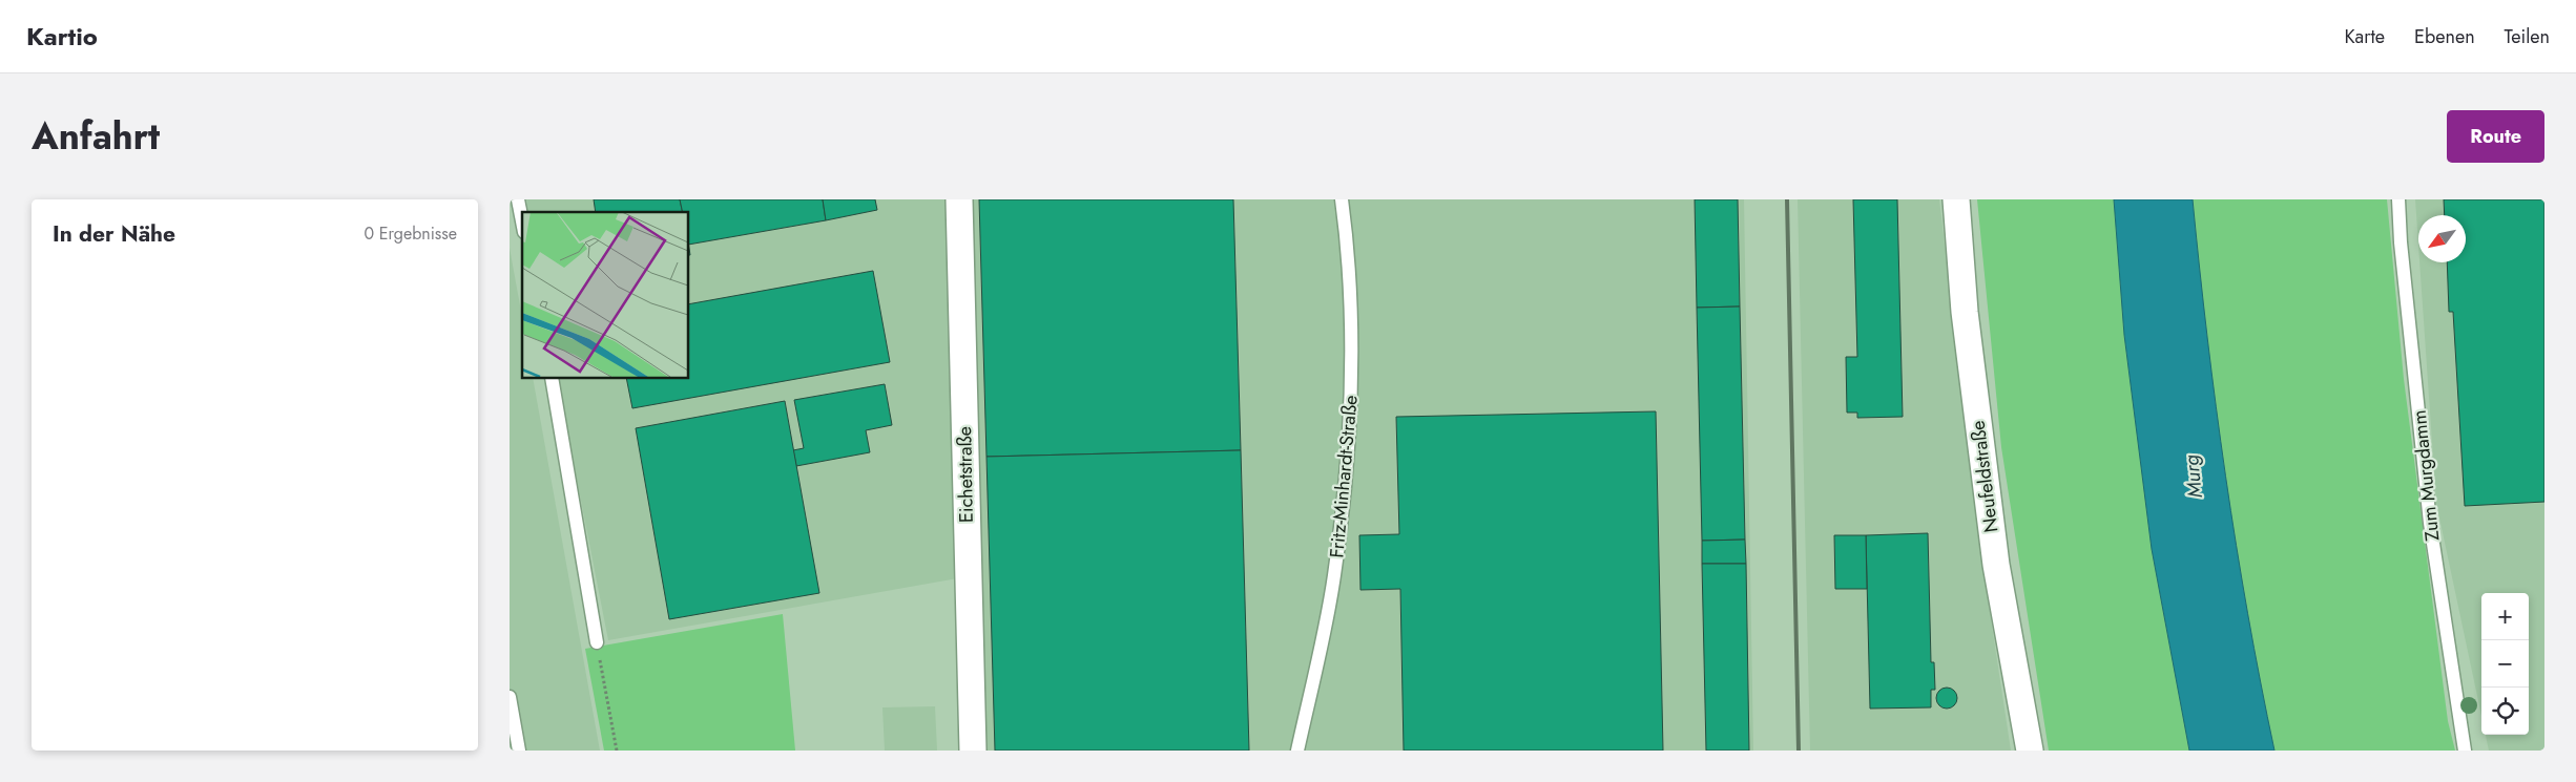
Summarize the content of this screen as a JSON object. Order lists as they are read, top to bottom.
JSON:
{
  "streets": {
    "street": ["Eichetstraße", "Neufeldstraße"],
    "lane": ["Zum Murgdamm", "Fritz-Minhardt-Straße"]
  },
  "water": ["Murg"],
  "north": "bottom left",
  "page": {
    "header": "Kartio",
    "nav": ["Karte", "Ebenen", "Teilen"],
    "title": "Anfahrt",
    "buttons": "Route",
    "heading": ["In der Nähe", "0 Ergebnisse"],
    "map_buttons": ["+", "−"]
  }
}
